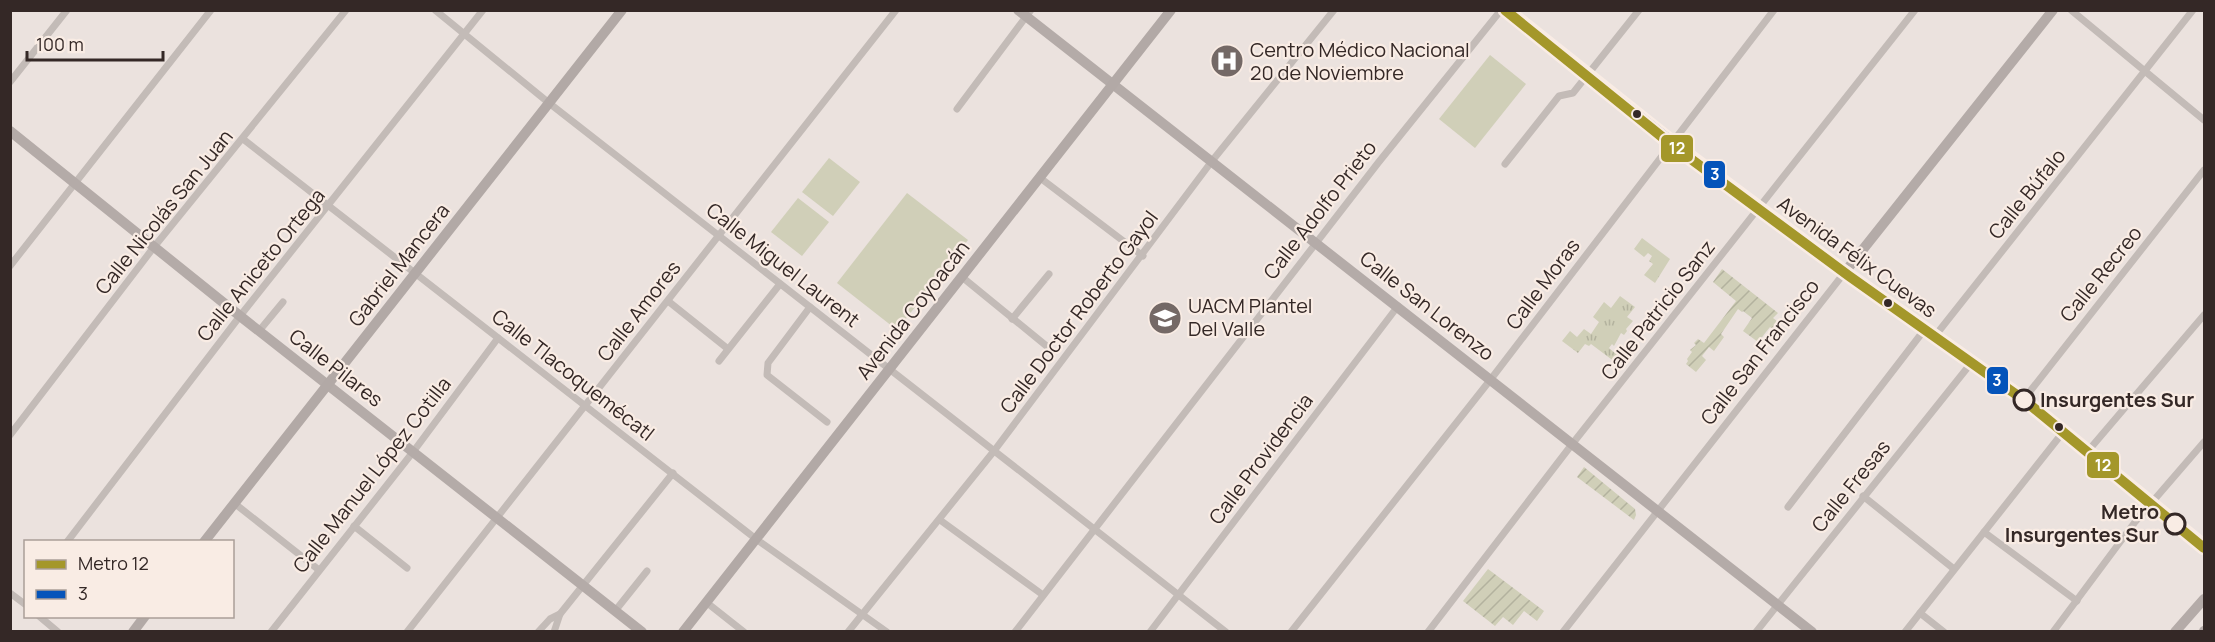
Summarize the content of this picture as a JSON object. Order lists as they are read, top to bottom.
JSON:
{
  "streets": {
    "main road": ["Avenida Félix Cuevas", "Gabriel Mancera", "Avenida Coyoacán"],
    "street": [
      "Calle Búfalo",
      "Calle Adolfo Prieto",
      "Calle Nicolás San Juan",
      "Calle Aniceto Ortega",
      "Calle Miguel Laurent",
      "Calle Recreo",
      "Calle Moras",
      "Calle San Lorenzo",
      "Calle Patricio Sanz",
      "Calle Amores",
      "Calle Doctor Roberto Gayol",
      "Calle San Francisco",
      "Calle Pilares",
      "Calle Tlacoquemécatl",
      "Calle Providencia",
      "Calle Manuel López Cotilla",
      "Calle Fresas"
    ]
  },
  "crossings": [
    ["Calle Búfalo", "Avenida Félix Cuevas"],
    ["Calle Adolfo Prieto", "Calle Miguel Laurent"],
    ["Calle Adolfo Prieto", "Calle San Lorenzo"],
    ["Calle Nicolás San Juan", "Calle Pilares"],
    ["Calle Nicolás San Juan", "Calle Tlacoquemécatl"],
    ["Avenida Félix Cuevas", "Calle Moras"],
    ["Avenida Félix Cuevas", "Calle Patricio Sanz"],
    ["Avenida Félix Cuevas", "Calle San Francisco"],
    ["Avenida Félix Cuevas", "Calle Fresas"],
    ["Calle Aniceto Ortega", "Calle Miguel Laurent"],
    ["Calle Aniceto Ortega", "Calle Pilares"],
    ["Calle Aniceto Ortega", "Calle Tlacoquemécatl"],
    ["Gabriel Mancera", "Calle Miguel Laurent"],
    ["Gabriel Mancera", "Calle Pilares"],
    ["Gabriel Mancera", "Calle Tlacoquemécatl"],
    ["Calle Miguel Laurent", "Avenida Coyoacán"],
    ["Calle Miguel Laurent", "Calle Amores"],
    ["Calle Miguel Laurent", "Calle Doctor Roberto Gayol"],
    ["Calle Miguel Laurent", "Calle Providencia"],
    ["Calle Moras", "Calle San Lorenzo"],
    ["Calle San Lorenzo", "Avenida Coyoacán"],
    ["Calle San Lorenzo", "Calle Patricio Sanz"],
    ["Calle San Lorenzo", "Calle Doctor Roberto Gayol"],
    ["Calle San Lorenzo", "Calle San Francisco"],
    ["Calle San Lorenzo", "Calle Providencia"],
    ["Calle San Lorenzo", "Calle Fresas"],
    ["Avenida Coyoacán", "Calle Tlacoquemécatl"],
    ["Calle Amores", "Calle Pilares"],
    ["Calle Amores", "Calle Tlacoquemécatl"],
    ["Calle Doctor Roberto Gayol", "Calle Tlacoquemécatl"],
    ["Calle Pilares", "Calle Manuel López Cotilla"],
    ["Calle Tlacoquemécatl", "Calle Manuel López Cotilla"]
  ],
  "places": {
    "hospital": ["Centro Médico Nacional 20 de Noviembre"],
    "school or university": ["UACM Plantel Del Valle"],
    "other": ["Insurgentes Sur", "Metro Insurgentes Sur"]
  },
  "lines": ["metro line 12", "transit line 3"],
  "legend": ["Metro 12", "3"],
  "scale_bar": "100 m"
}
